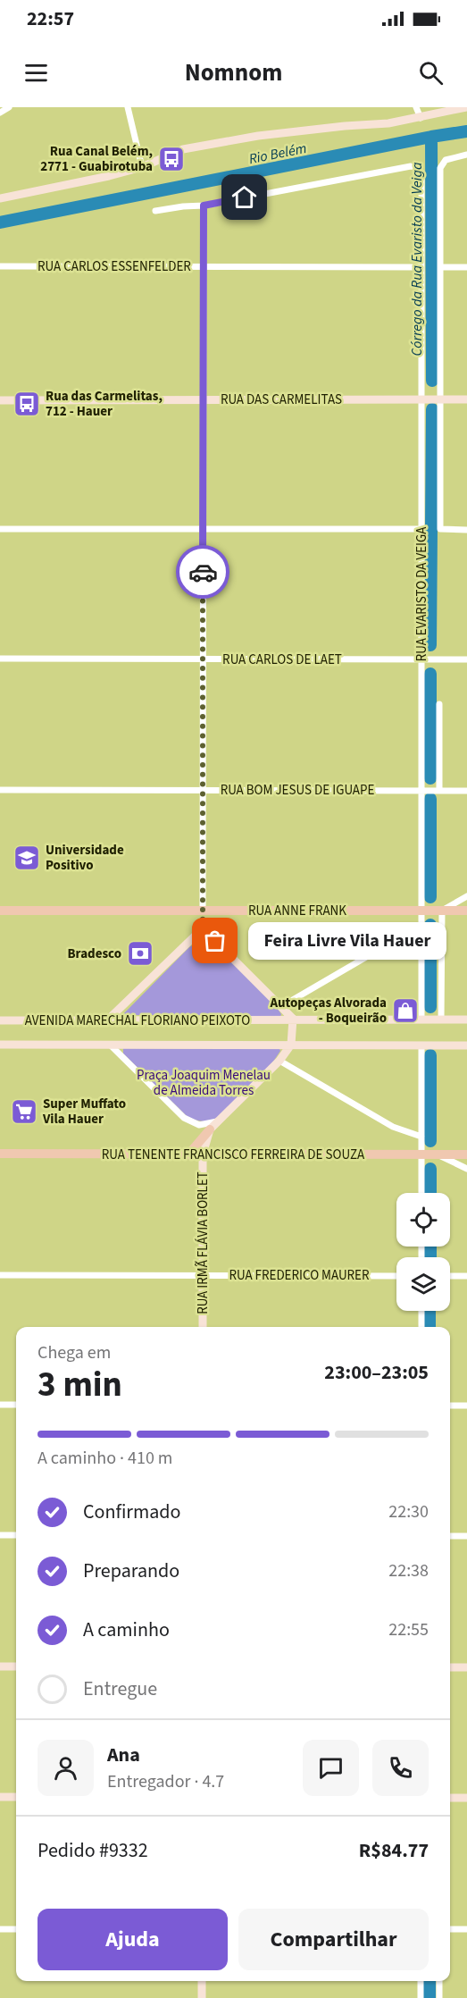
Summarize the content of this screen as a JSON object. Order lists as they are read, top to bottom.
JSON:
{
  "streets": {
    "main road": ["RUA ANNE FRANK", "RUA TENENTE FRANCISCO FERREIRA DE SOUZA"],
    "street": [
      "RUA CARLOS ESSENFELDER",
      "RUA DAS CARMELITAS",
      "RUA EVARISTO DA VEIGA",
      "RUA CARLOS DE LAET",
      "RUA BOM JESUS DE IGUAPE",
      "AVENIDA MARECHAL FLORIANO PEIXOTO",
      "RUA IRMÃ FLÁVIA BORLET",
      "RUA FREDERICO MAURER"
    ]
  },
  "crossings": [
    ["RUA CARLOS ESSENFELDER", "RUA EVARISTO DA VEIGA"],
    ["RUA DAS CARMELITAS", "RUA EVARISTO DA VEIGA"],
    ["RUA EVARISTO DA VEIGA", "RUA CARLOS DE LAET"],
    ["RUA EVARISTO DA VEIGA", "RUA BOM JESUS DE IGUAPE"],
    ["RUA EVARISTO DA VEIGA", "RUA ANNE FRANK"],
    ["RUA EVARISTO DA VEIGA", "AVENIDA MARECHAL FLORIANO PEIXOTO"],
    ["RUA TENENTE FRANCISCO FERREIRA DE SOUZA", "RUA IRMÃ FLÁVIA BORLET"],
    ["RUA IRMÃ FLÁVIA BORLET", "RUA FREDERICO MAURER"]
  ],
  "water": ["Rio Belém", "Córrego da Rua Evaristo da Veiga"],
  "parks": ["Praça Joaquim Menelau de Almeida Torres"],
  "places": {
    "bus stop": ["Rua Canal Belém, 2771 - Guabirotuba", "Rua das Carmelitas, 712 - Hauer"],
    "school or university": ["Universidade Positivo"],
    "other": ["Feira Livre Vila Hauer"],
    "bank": ["Bradesco"],
    "shop": ["Autopeças Alvorada - Boqueirão"],
    "supermarket": ["Super Muffato Vila Hauer"]
  },
  "page": {
    "status": "22:57",
    "header": "Nomnom",
    "bubble": "Feira Livre Vila Hauer",
    "heading": ["3 min", "Chega em", "23:00–23:05"],
    "panel": [
      "Ana",
      "Entregador · 4.7",
      "Pedido #9332",
      "R$84.77"
    ],
    "bar": "A caminho · 410 m",
    "list": [
      ["Confirmado", "22:30"],
      ["Preparando", "22:38"],
      ["A caminho", "22:55"],
      "Entregue"
    ],
    "buttons": ["Ajuda", "Compartilhar"]
  }
}
